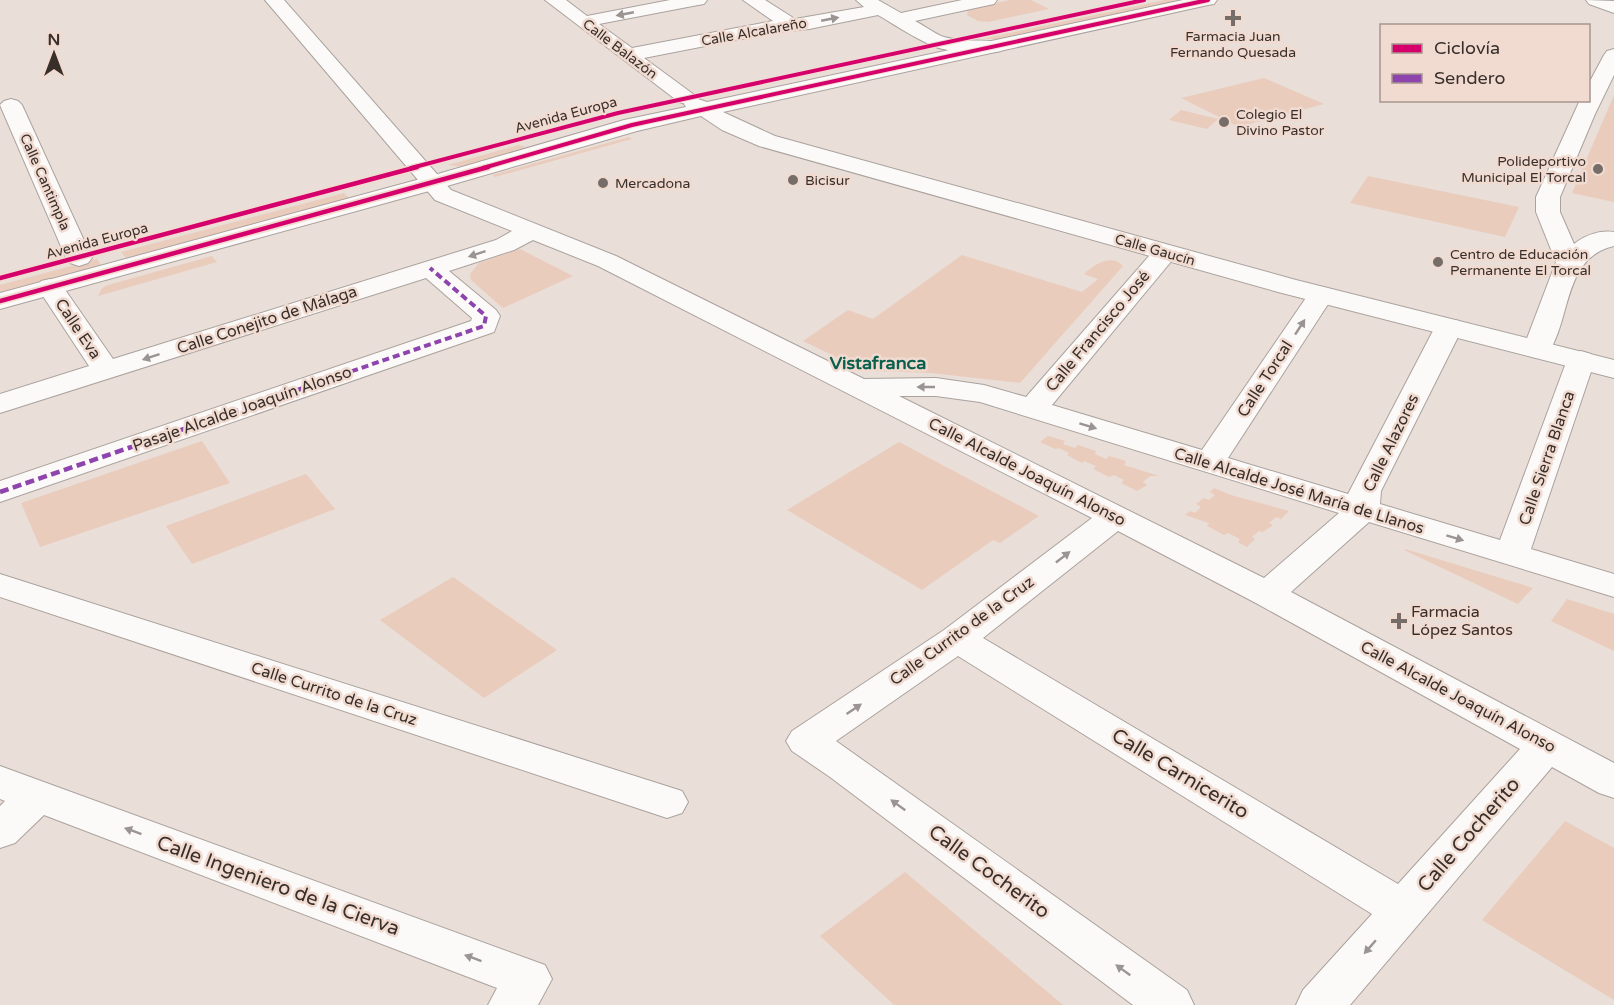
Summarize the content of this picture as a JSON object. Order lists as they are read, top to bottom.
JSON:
{
  "streets": {
    "street": [
      "Calle Alcalareño",
      "Calle Balazón",
      "Avenida Europa",
      "Calle Cantimpla",
      "Calle Gaucín",
      "Calle Conejito de Málaga",
      "Calle Eva",
      "Calle Francisco José",
      "Calle Torcal",
      "Pasaje Alcalde Joaquín Alonso",
      "Calle Alazores",
      "Calle Sierra Blanca",
      "Calle Alcalde Joaquín Alonso",
      "Calle Alcalde José María de Llanos",
      "Calle Currito de la Cruz",
      "Calle Carnicerito",
      "Calle Cocherito",
      "Calle Ingeniero de la Cierva"
    ]
  },
  "crossings": [
    ["Calle Alcalareño", "Calle Balazón"],
    ["Calle Balazón", "Avenida Europa"],
    ["Calle Balazón", "Calle Gaucín"],
    ["Avenida Europa", "Calle Cantimpla"],
    ["Avenida Europa", "Calle Gaucín"],
    ["Avenida Europa", "Calle Eva"],
    ["Avenida Europa", "Calle Alcalde Joaquín Alonso"],
    ["Calle Gaucín", "Calle Francisco José"],
    ["Calle Gaucín", "Calle Torcal"],
    ["Calle Gaucín", "Calle Alazores"],
    ["Calle Gaucín", "Calle Sierra Blanca"],
    ["Calle Conejito de Málaga", "Calle Eva"],
    ["Calle Conejito de Málaga", "Pasaje Alcalde Joaquín Alonso"],
    ["Calle Conejito de Málaga", "Calle Alcalde Joaquín Alonso"],
    ["Calle Francisco José", "Calle Alcalde José María de Llanos"],
    ["Calle Torcal", "Calle Alcalde José María de Llanos"],
    ["Calle Alazores", "Calle Alcalde Joaquín Alonso"],
    ["Calle Alazores", "Calle Alcalde José María de Llanos"],
    ["Calle Sierra Blanca", "Calle Alcalde José María de Llanos"],
    ["Calle Alcalde Joaquín Alonso", "Calle Alcalde José María de Llanos"],
    ["Calle Alcalde Joaquín Alonso", "Calle Currito de la Cruz"],
    ["Calle Alcalde Joaquín Alonso", "Calle Cocherito"],
    ["Calle Currito de la Cruz", "Calle Carnicerito"],
    ["Calle Currito de la Cruz", "Calle Cocherito"],
    ["Calle Carnicerito", "Calle Cocherito"]
  ],
  "one_way": [
    "Calle Conejito de Málaga",
    "Calle Torcal",
    "Calle Currito de la Cruz",
    "Calle Cocherito",
    "Calle Ingeniero de la Cierva"
  ],
  "districts": ["Vistafranca"],
  "places": {
    "health": ["Farmacia Juan Fernando Quesada", "Farmacia López Santos"],
    "other": [
      "Colegio El Divino Pastor",
      "Polideportivo Municipal El Torcal",
      "Bicisur",
      "Mercadona",
      "Centro de Educación Permanente El Torcal"
    ]
  },
  "legend": ["Ciclovía", "Sendero"],
  "north": "top"
}
